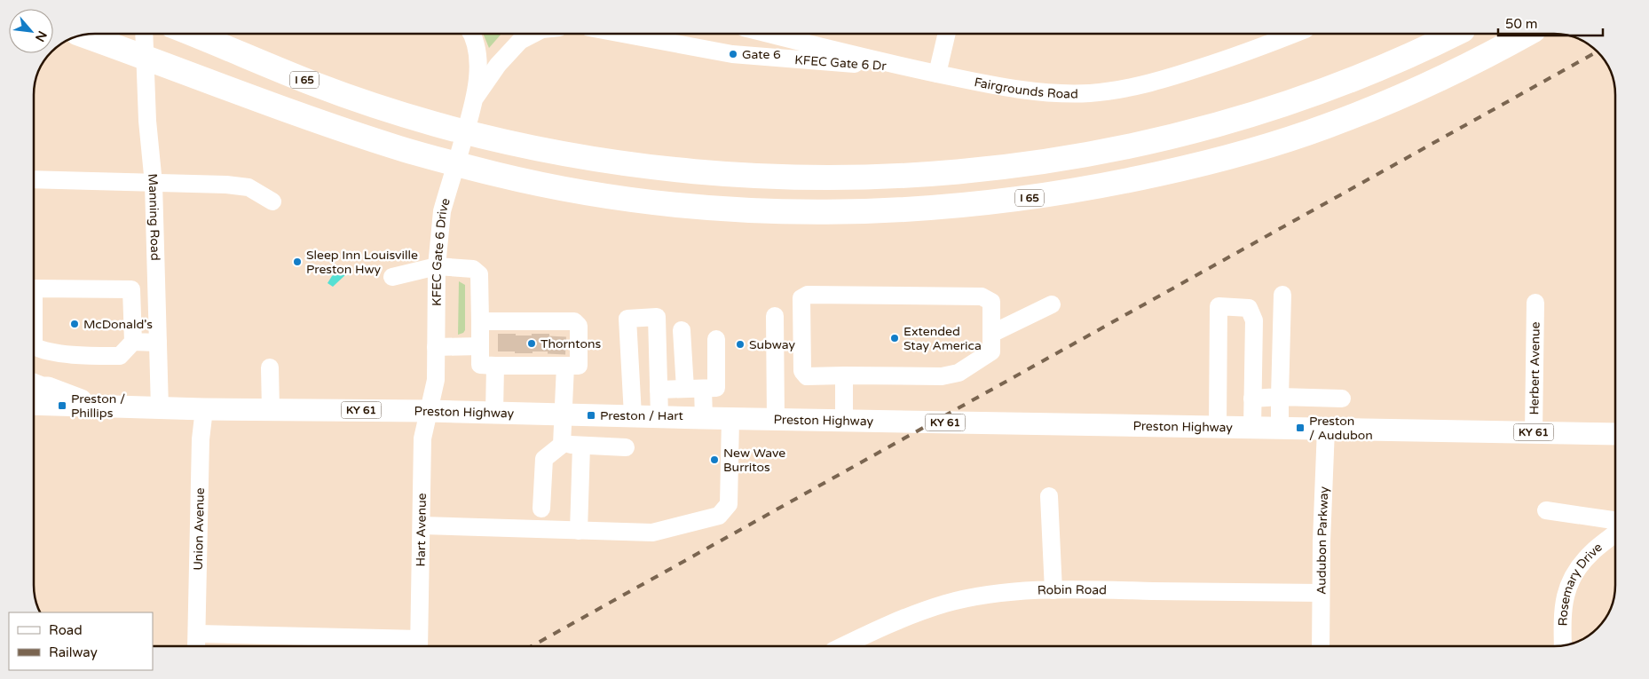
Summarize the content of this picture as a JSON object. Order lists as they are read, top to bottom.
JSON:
{
  "streets": {
    "highway": ["I 65"],
    "main road": ["KY 61", "Preston Highway"],
    "street": [
      "KFEC Gate 6 Dr",
      "Fairgrounds Road",
      "Manning Road",
      "KFEC Gate 6 Drive",
      "Herbert Avenue",
      "Union Avenue",
      "Hart Avenue",
      "Audubon Parkway",
      "Rosemary Drive",
      "Robin Road"
    ]
  },
  "crossings": [
    ["KFEC Gate 6 Dr", "Fairgrounds Road"],
    ["Manning Road", "Preston Highway"],
    ["KFEC Gate 6 Drive", "Preston Highway"],
    ["KFEC Gate 6 Drive", "Hart Avenue"],
    ["Herbert Avenue", "Preston Highway"],
    ["Preston Highway", "Union Avenue"],
    ["Preston Highway", "Hart Avenue"],
    ["Preston Highway", "Audubon Parkway"],
    ["Audubon Parkway", "Robin Road"]
  ],
  "places": {
    "other": [
      "Gate 6",
      "Sleep Inn Louisville Preston Hwy",
      "McDonald's",
      "Extended Stay America",
      "Thorntons",
      "Subway",
      "New Wave Burritos"
    ],
    "transit": ["Preston / Phillips", "Preston / Hart", "Preston / Audubon"]
  },
  "legend": ["Road", "Railway"],
  "scale_bar": "50 m",
  "north": "bottom right"
}
